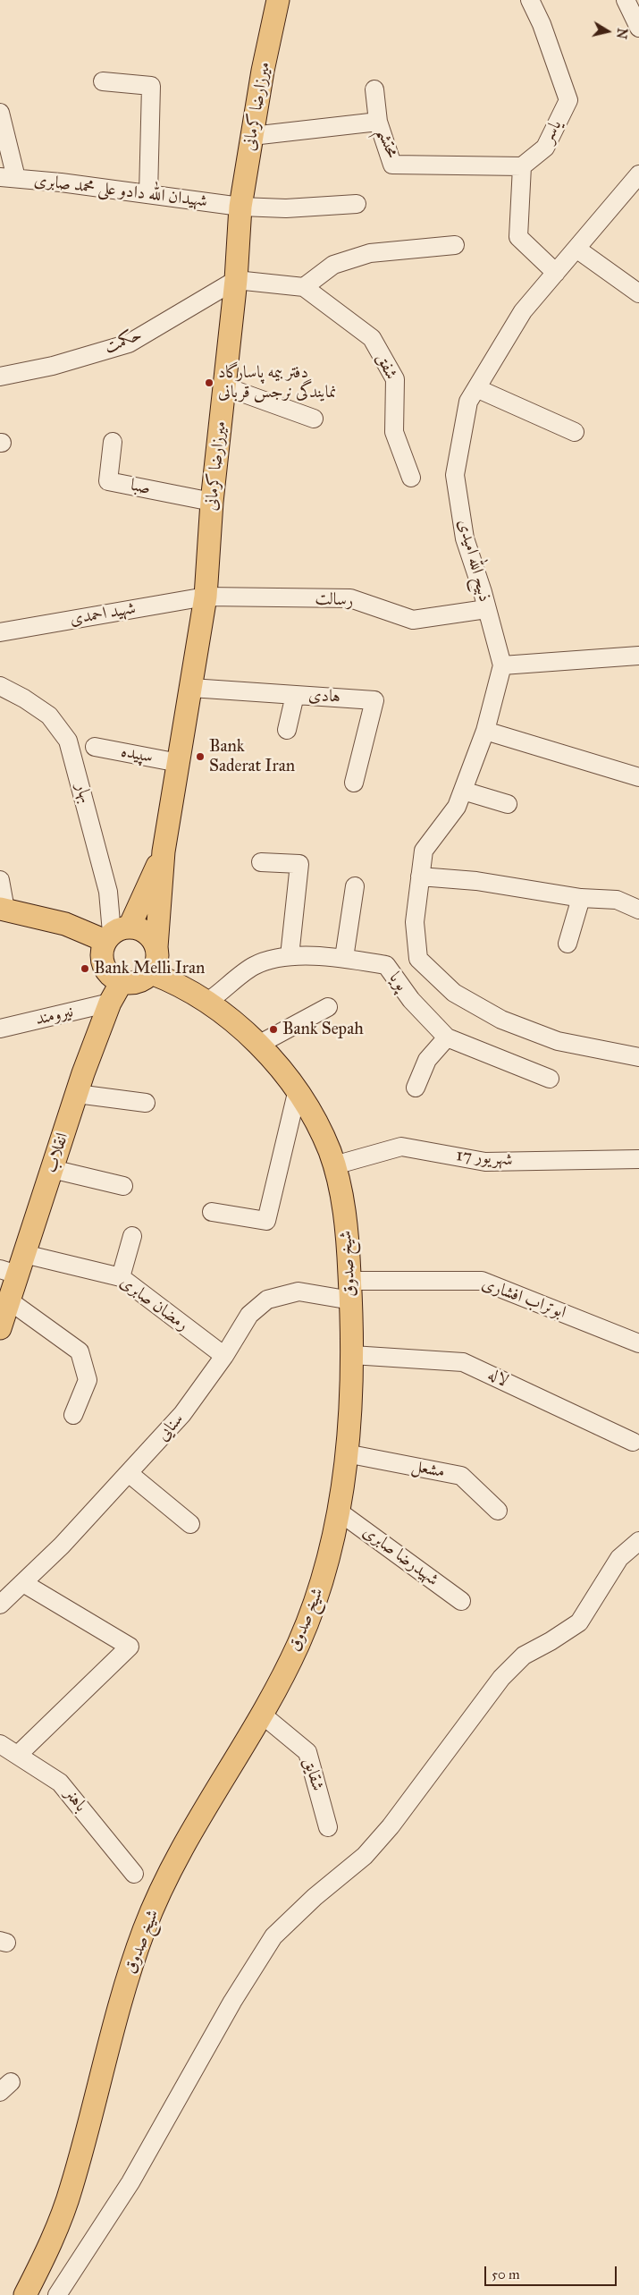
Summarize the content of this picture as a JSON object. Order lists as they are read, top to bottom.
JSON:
{
  "streets": {
    "main road": ["میرزارضا کرمانی", "انقلاب", "شیخ صدوق"],
    "street": [
      "یاسر",
      "محتشم",
      "شهیدان الله دادو علی محمد صابری",
      "حکمت",
      "شفق",
      "صبا",
      "ذبیح الله امیدی",
      "رسالت",
      "شهید احمدی",
      "هادی",
      "سپیده",
      "بهار",
      "پویا",
      "نیرومند",
      "17 شهریور",
      "ابوتراب افشاری",
      "رمضان صابری",
      "لاله",
      "سنایی",
      "مشعل",
      "شهیدرضا صابری",
      "شقایق",
      "باهنر"
    ]
  },
  "crossings": [
    ["میرزارضا کرمانی", "محتشم"],
    ["میرزارضا کرمانی", "شهیدان الله دادو علی محمد صابری"],
    ["میرزارضا کرمانی", "حکمت"],
    ["میرزارضا کرمانی", "شفق"],
    ["میرزارضا کرمانی", "صبا"],
    ["میرزارضا کرمانی", "رسالت"],
    ["میرزارضا کرمانی", "شهید احمدی"],
    ["میرزارضا کرمانی", "هادی"],
    ["میرزارضا کرمانی", "سپیده"],
    ["یاسر", "محتشم"],
    ["حکمت", "شفق"],
    ["ذبیح الله امیدی", "رسالت"],
    ["رسالت", "شهید احمدی"],
    ["بهار", "انقلاب"],
    ["بهار", "شیخ صدوق"],
    ["پویا", "شیخ صدوق"],
    ["نیرومند", "انقلاب"],
    ["انقلاب", "شیخ صدوق"],
    ["انقلاب", "رمضان صابری"],
    ["17 شهریور", "شیخ صدوق"],
    ["شیخ صدوق", "ابوتراب افشاری"],
    ["شیخ صدوق", "لاله"],
    ["شیخ صدوق", "سنایی"],
    ["شیخ صدوق", "مشعل"],
    ["شیخ صدوق", "شهیدرضا صابری"],
    ["شیخ صدوق", "شقایق"],
    ["ابوتراب افشاری", "سنایی"],
    ["رمضان صابری", "سنایی"]
  ],
  "places": [
    "دفتر بیمه پاسارگاد نمایندگی نرجس قربانی",
    "Bank Saderat Iran",
    "Bank Melli Iran",
    "Bank Sepah"
  ],
  "scale_bar": "50 m",
  "north": "right"
}
